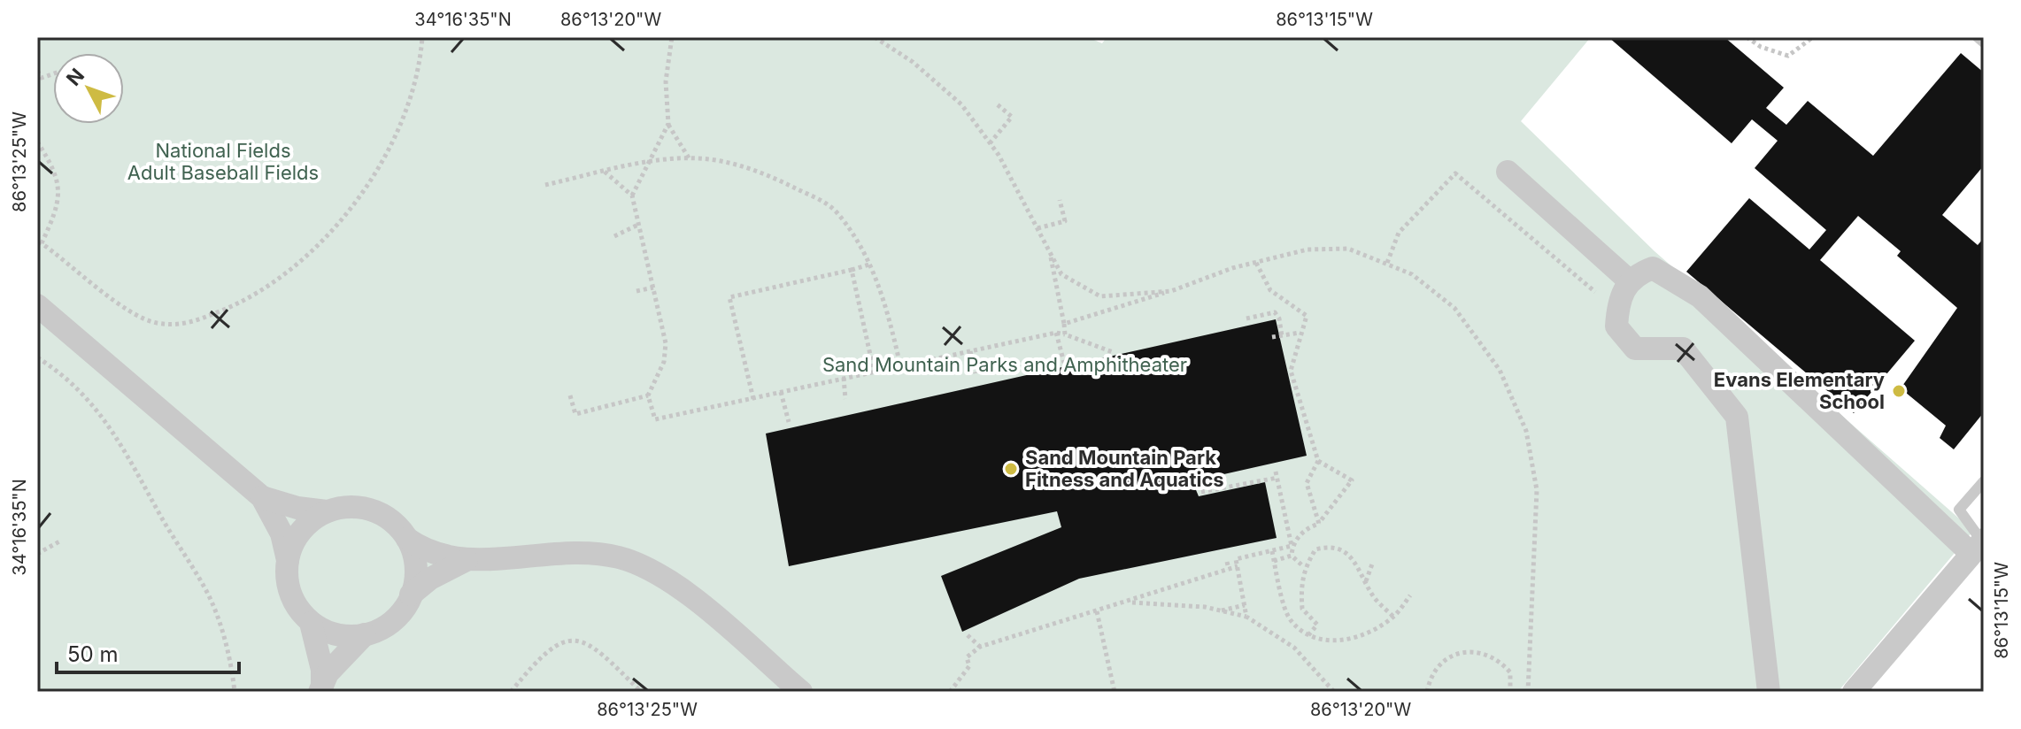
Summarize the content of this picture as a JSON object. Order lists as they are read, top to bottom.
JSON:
{
  "parks": ["National Fields Adult Baseball Fields", "Sand Mountain Parks and Amphitheater"],
  "places": ["Evans Elementary School", "Sand Mountain Park Fitness and Aquatics"],
  "scale_bar": "50 m",
  "north": "top left",
  "coordinates": [
    "34°16'35\"N",
    "86°13'20\"W",
    "86°13'15\"W",
    "86°13'25\"W"
  ]
}
